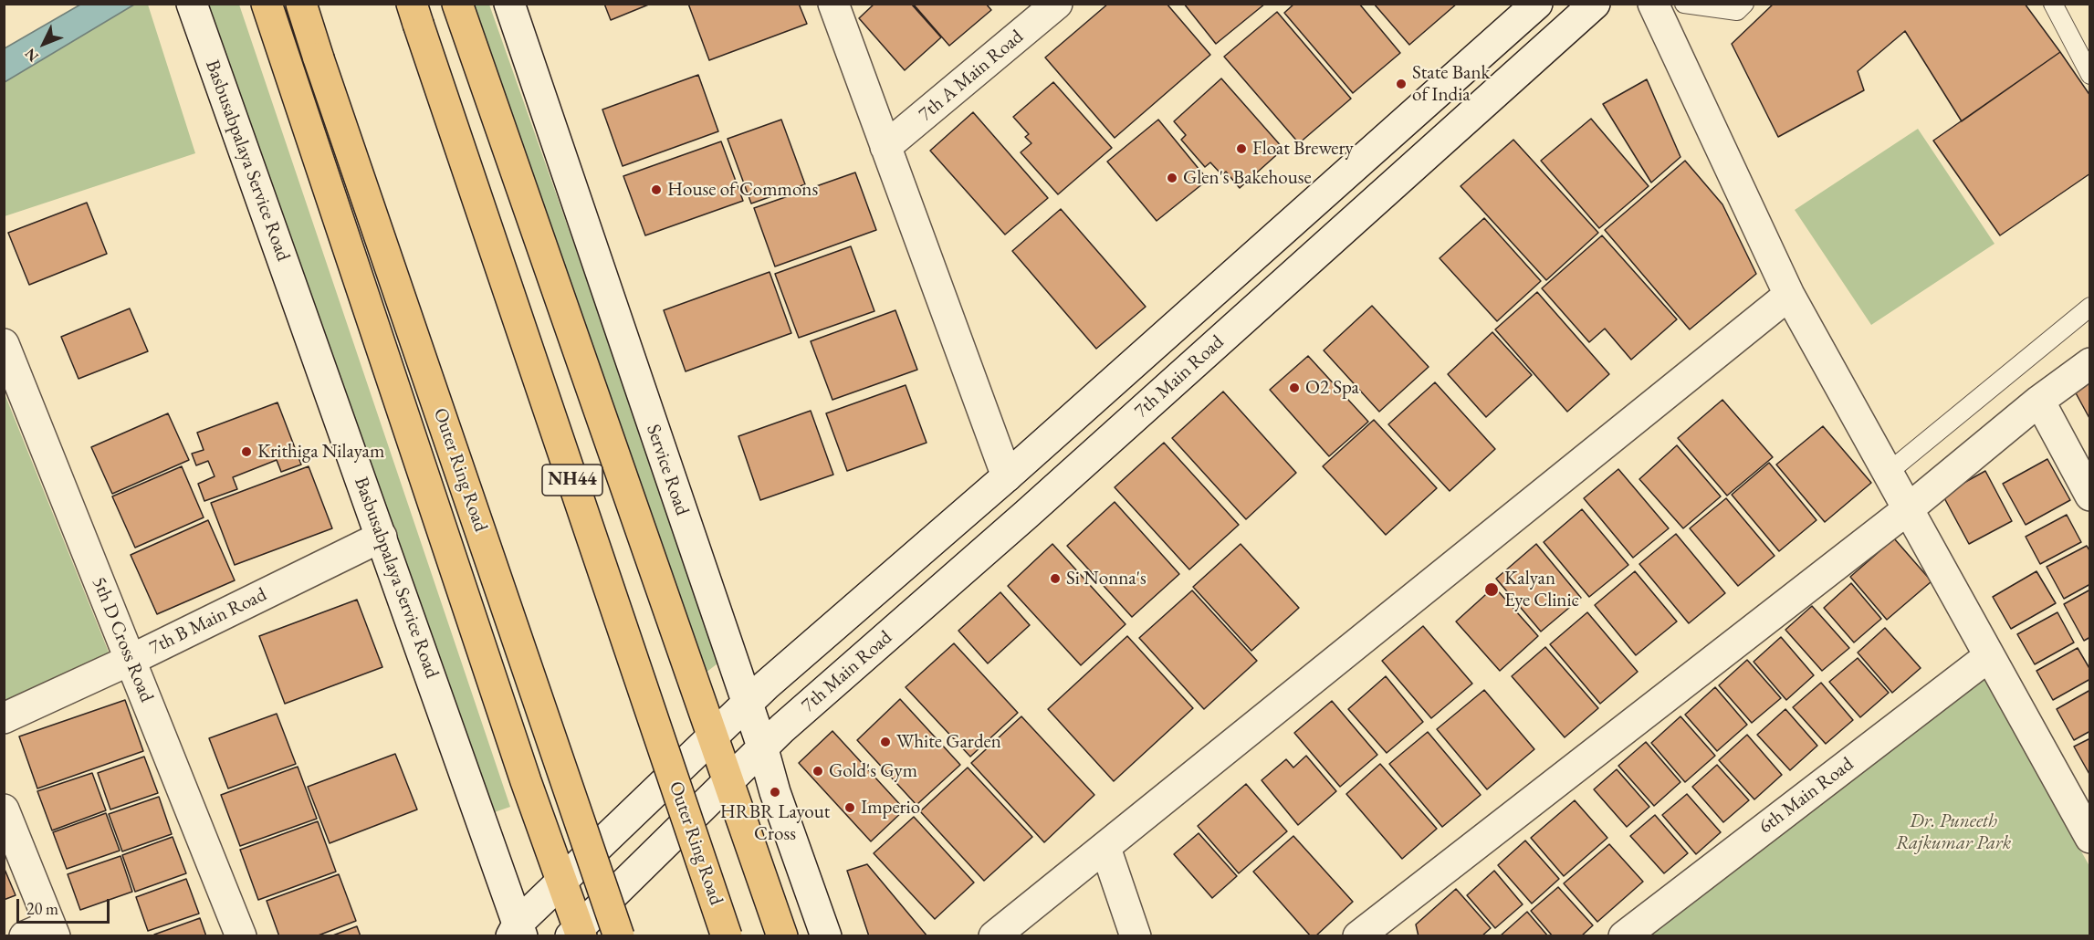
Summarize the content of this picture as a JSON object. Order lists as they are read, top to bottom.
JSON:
{
  "streets": {
    "highway": ["Outer Ring Road", "NH44"],
    "street": [
      "7th A Main Road",
      "Basbusabpalaya Service Road",
      "7th Main Road",
      "Service Road",
      "7th B Main Road",
      "5th D Cross Road",
      "6th Main Road"
    ]
  },
  "crossings": [
    ["Basbusabpalaya Service Road", "7th B Main Road"],
    ["7th Main Road", "Service Road"],
    ["7th B Main Road", "5th D Cross Road"]
  ],
  "parks": ["Dr. Puneeth Rajkumar Park"],
  "places": [
    "State Bank of India",
    "Float Brewery",
    "Glen's Bakehouse",
    "House of Commons",
    "O2 Spa",
    "Krithiga Nilayam",
    "Si Nonna's",
    "Kalyan Eye Clinic",
    "White Garden",
    "Gold's Gym",
    "HRBR Layout Cross",
    "Imperio"
  ],
  "scale_bar": "20 m",
  "north": "bottom left"
}
